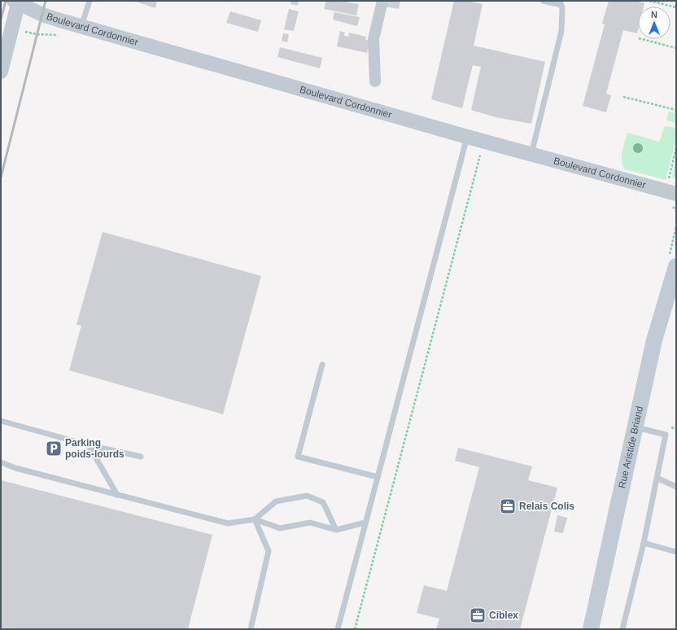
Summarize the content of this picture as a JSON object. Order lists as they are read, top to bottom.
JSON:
{
  "streets": {
    "main road": ["Rue Aristide Briand"],
    "street": ["Boulevard Cordonnier"]
  },
  "places": {
    "parking": ["Parking poids-lourds"],
    "office": ["Relais Colis", "Ciblex"]
  },
  "north": "top"
}
